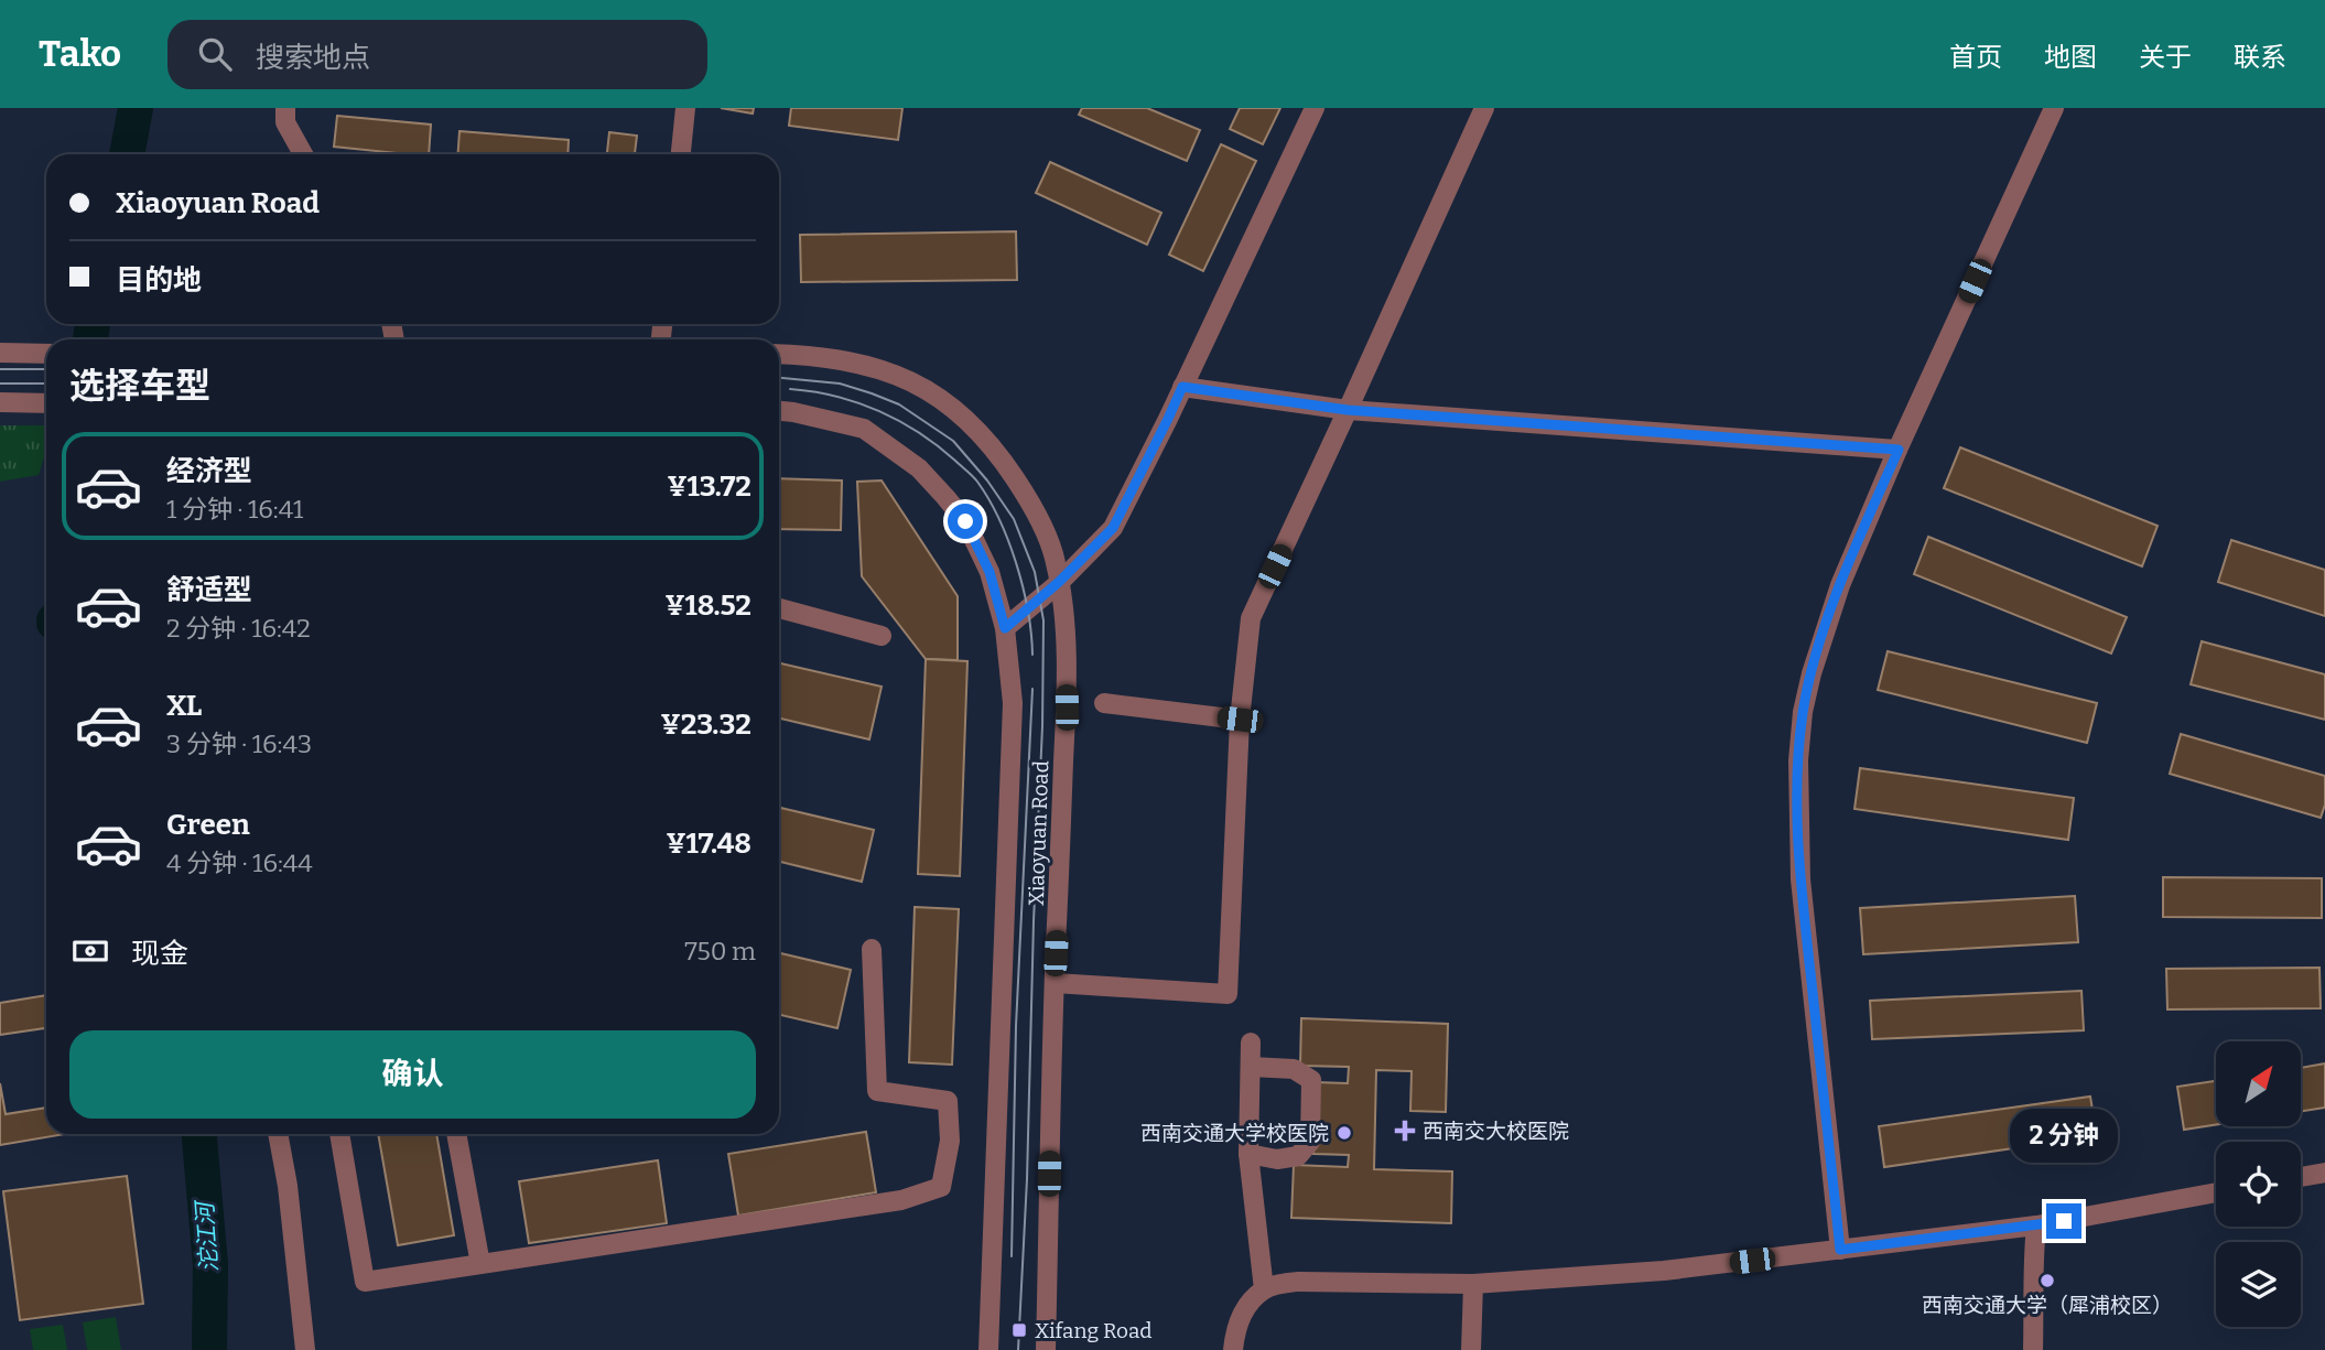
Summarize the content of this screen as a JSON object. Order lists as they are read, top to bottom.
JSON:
{
  "streets": {
    "street": ["Xiaoyuan Road"]
  },
  "water": ["沱江河"],
  "places": {
    "health": ["西南交大校医院"],
    "other": ["西南交通大学校医院", "西南交通大学（犀浦校区）"],
    "transit": ["Xifang Road"]
  },
  "north": "top right",
  "page": {
    "header": "Tako",
    "search": "搜索地点",
    "nav": [
      "首页",
      "地图",
      "关于",
      "联系"
    ],
    "banner": ["Xiaoyuan Road", "目的地"],
    "heading": "选择车型",
    "list": [
      {
        "name": "经济型",
        "note": "1 分钟 · 16:41",
        "value": "¥13.72"
      },
      {
        "name": "舒适型",
        "note": "2 分钟 · 16:42",
        "value": "¥18.52"
      },
      {
        "name": "XL",
        "note": "3 分钟 · 16:43",
        "value": "¥23.32"
      },
      {
        "name": "Green",
        "note": "4 分钟 · 16:44",
        "value": "¥17.48"
      }
    ],
    "pay": ["现金", "750 m"],
    "buttons": "确认",
    "bubble": "2 分钟"
  }
}
